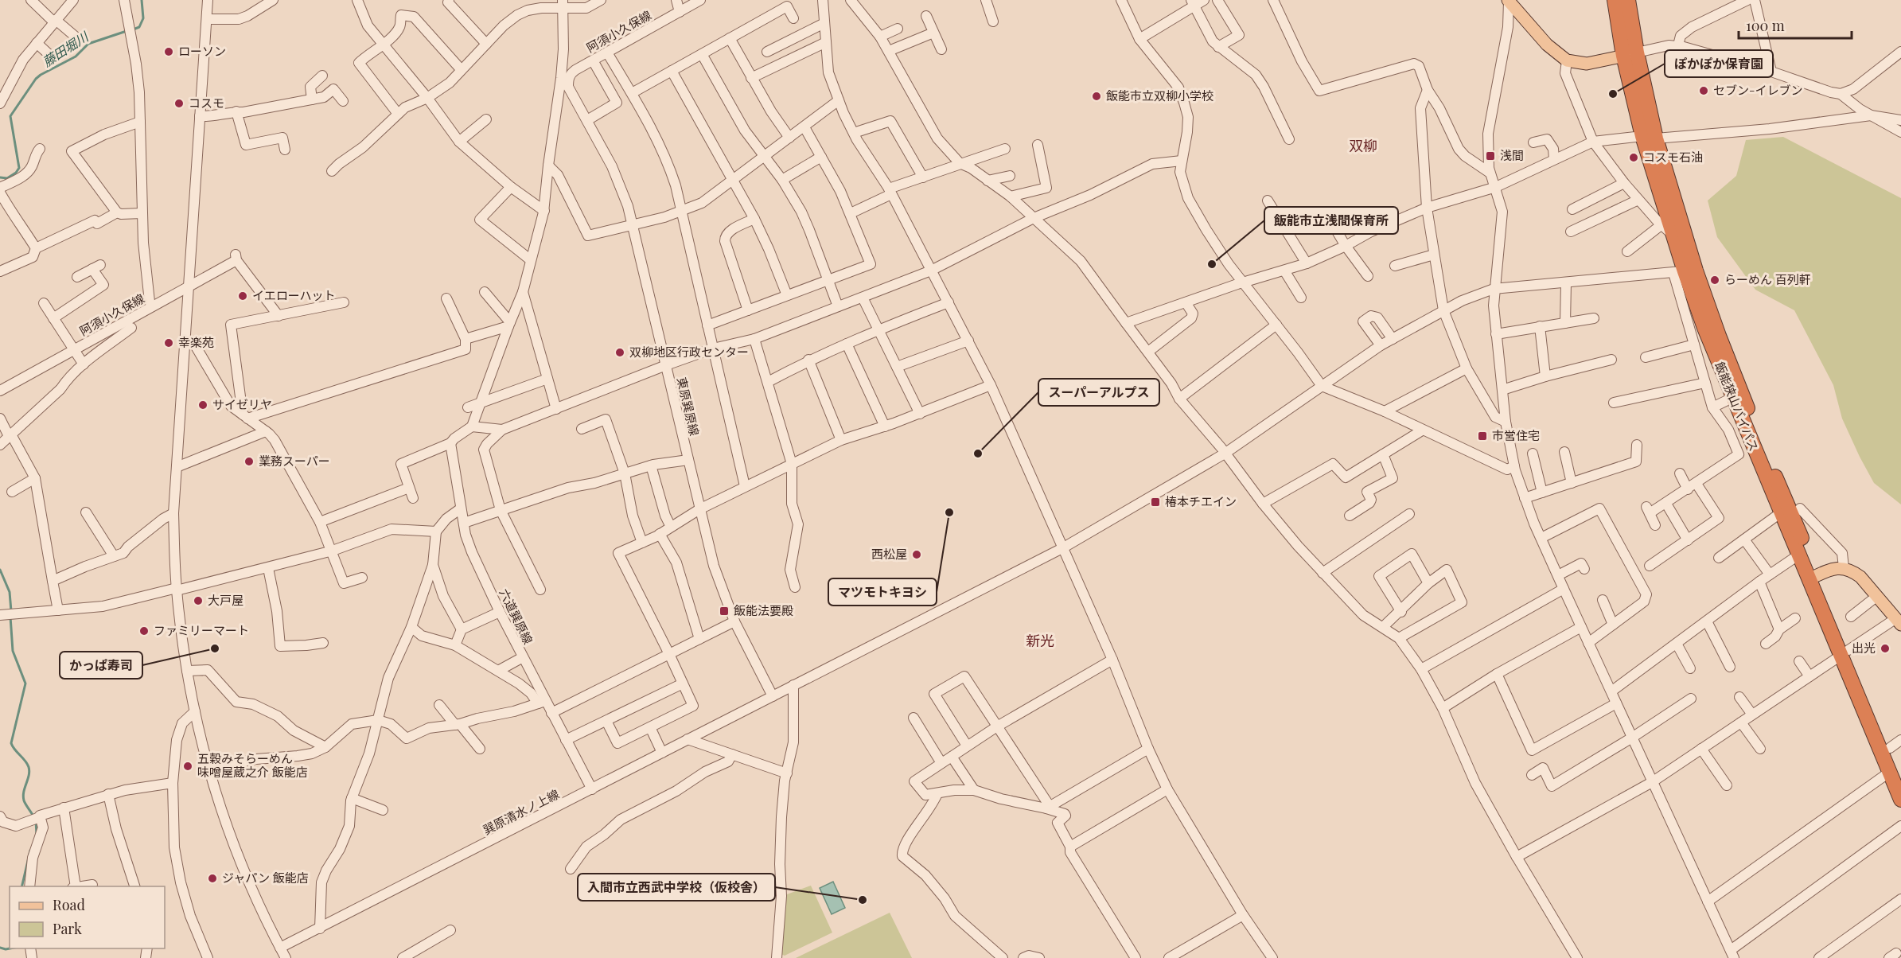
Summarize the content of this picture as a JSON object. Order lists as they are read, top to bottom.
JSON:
{
  "streets": {
    "highway": ["飯能狭山バイパス"],
    "street": [
      "阿須小久保線",
      "東原巽原線",
      "六道巽原線",
      "巽原清水ノ上線"
    ]
  },
  "crossings": [
    ["阿須小久保線", "東原巽原線"],
    ["東原巽原線", "巽原清水ノ上線"],
    ["飯能狭山バイパス", "巽原清水ノ上線"],
    ["六道巽原線", "巽原清水ノ上線"]
  ],
  "districts": ["双柳", "新光"],
  "water": ["藤田堀川"],
  "places": {
    "other": [
      "ローソン",
      "セブン-イレブン",
      "ぽかぽか保育園",
      "飯能市立双柳小学校",
      "コスモ",
      "コスモ石油",
      "飯能市立浅間保育所",
      "らーめん 百列軒",
      "イエローハット",
      "幸楽苑",
      "双柳地区行政センター",
      "サイゼリヤ",
      "スーパーアルプス",
      "業務スーパー",
      "マツモトキヨシ",
      "西松屋",
      "大戸屋",
      "ファミリーマート",
      "かっぱ寿司",
      "出光",
      "五穀みそらーめん 味噌屋蔵之介 飯能店",
      "ジャパン 飯能店",
      "入間市立西武中学校（仮校舎）"
    ],
    "transit": [
      "浅間",
      "市営住宅",
      "椿本チエイン",
      "飯能法要殿"
    ]
  },
  "legend": ["Road", "Park"],
  "scale_bar": "100 m"
}
